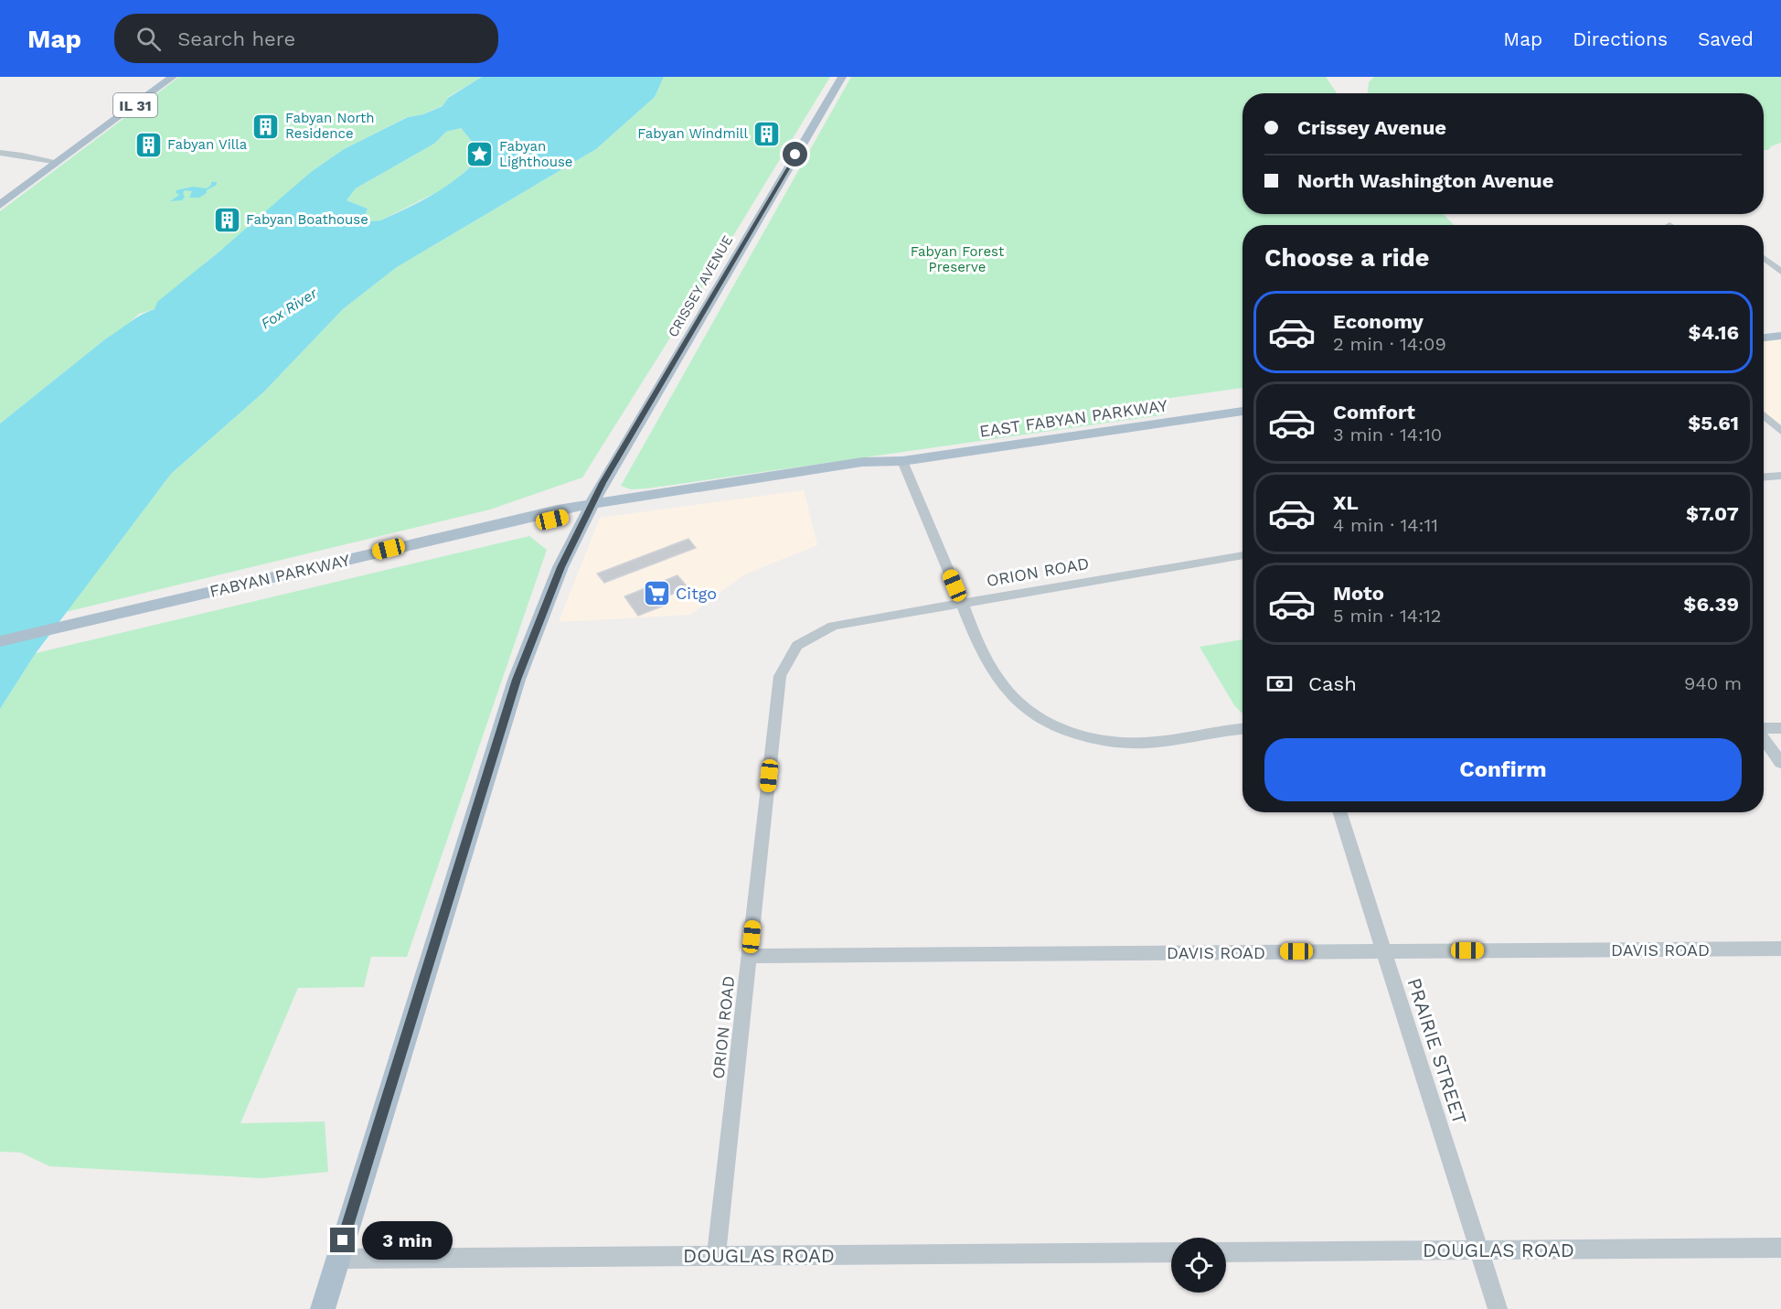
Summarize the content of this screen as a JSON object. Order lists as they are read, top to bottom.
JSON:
{
  "streets": {
    "main road": [
      "IL 31",
      "CRISSEY AVENUE",
      "EAST FABYAN PARKWAY",
      "FABYAN PARKWAY"
    ],
    "street": [
      "ORION ROAD",
      "DAVIS ROAD",
      "PRAIRIE STREET",
      "DOUGLAS ROAD"
    ]
  },
  "crossings": [
    ["CRISSEY AVENUE", "EAST FABYAN PARKWAY"],
    ["CRISSEY AVENUE", "FABYAN PARKWAY"],
    ["CRISSEY AVENUE", "DOUGLAS ROAD"],
    ["EAST FABYAN PARKWAY", "FABYAN PARKWAY"],
    ["ORION ROAD", "DAVIS ROAD"],
    ["ORION ROAD", "DOUGLAS ROAD"],
    ["DAVIS ROAD", "PRAIRIE STREET"],
    ["PRAIRIE STREET", "DOUGLAS ROAD"]
  ],
  "water": ["Fox River"],
  "parks": ["Fabyan Forest Preserve"],
  "places": {
    "building": [
      "Fabyan North Residence",
      "Fabyan Windmill",
      "Fabyan Villa",
      "Fabyan Boathouse"
    ],
    "place": ["Fabyan Lighthouse"],
    "supermarket": ["Citgo"]
  },
  "page": {
    "header": "Map",
    "search": "Search here",
    "nav": ["Map", "Directions", "Saved"],
    "banner": ["Crissey Avenue", "North Washington Avenue"],
    "heading": "Choose a ride",
    "list": [
      {
        "name": "Economy",
        "note": "2 min · 14:09",
        "value": "$4.16"
      },
      {
        "name": "Comfort",
        "note": "3 min · 14:10",
        "value": "$5.61"
      },
      {
        "name": "XL",
        "note": "4 min · 14:11",
        "value": "$7.07"
      },
      {
        "name": "Moto",
        "note": "5 min · 14:12",
        "value": "$6.39"
      }
    ],
    "pay": ["Cash", "940 m"],
    "buttons": "Confirm",
    "bubble": "3 min"
  }
}
